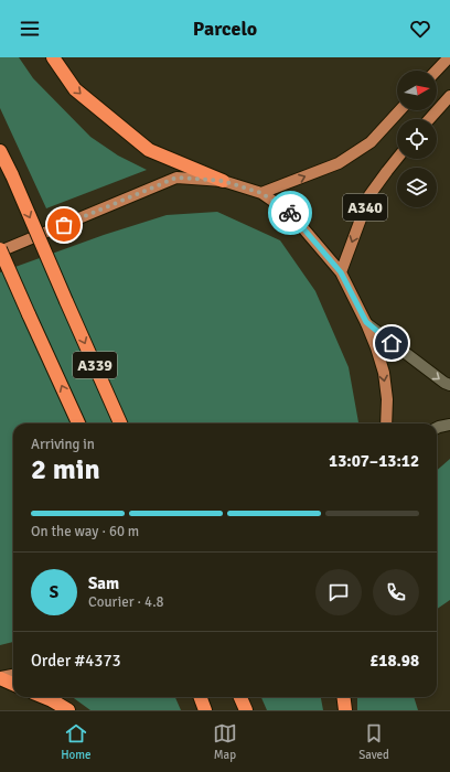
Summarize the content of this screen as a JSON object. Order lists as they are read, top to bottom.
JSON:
{
  "streets": {
    "highway": ["A339"],
    "main road": ["A340"]
  },
  "north": "right",
  "page": {
    "header": "Parcelo",
    "heading": ["2 min", "Arriving in", "13:07–13:12"],
    "panel": [
      "Sam",
      "Courier · 4.8",
      "Order #4373",
      "£18.98"
    ],
    "bar": "On the way · 60 m",
    "round": "S",
    "tabs": ["Home", "Map", "Saved"]
  }
}
